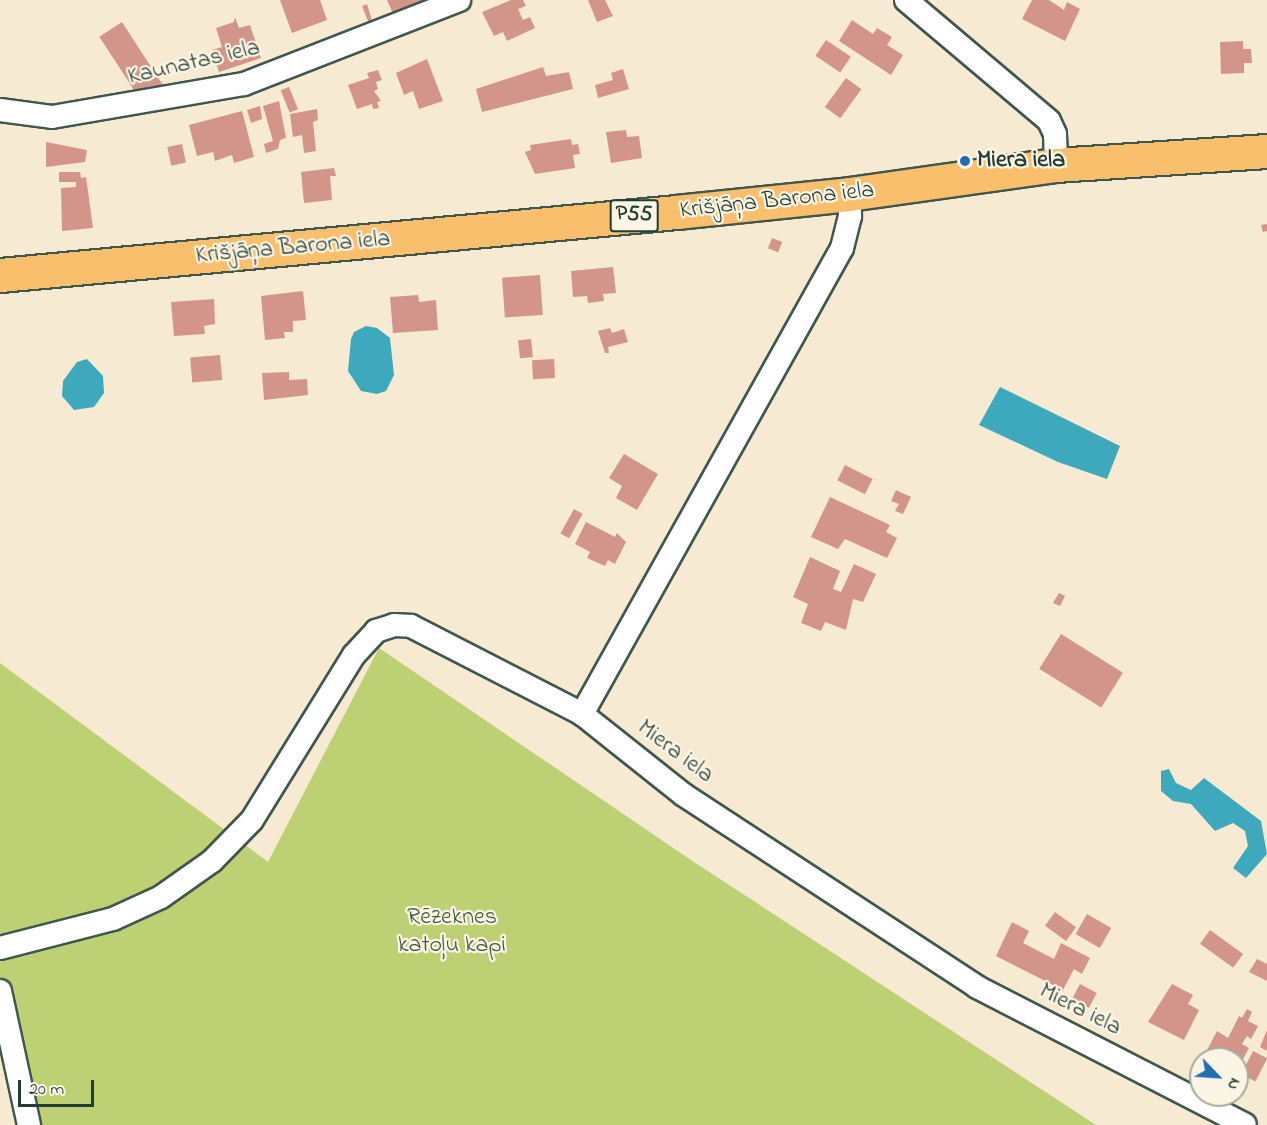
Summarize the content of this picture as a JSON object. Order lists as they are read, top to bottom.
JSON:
{
  "streets": {
    "main road": ["Krišjāņa Barona iela", "P55"],
    "street": ["Kaunatas iela", "Miera iela"]
  },
  "parks": ["Rēzeknes katoļu kapi"],
  "places": ["Miera iela"],
  "scale_bar": "20 m",
  "north": "bottom right"
}
